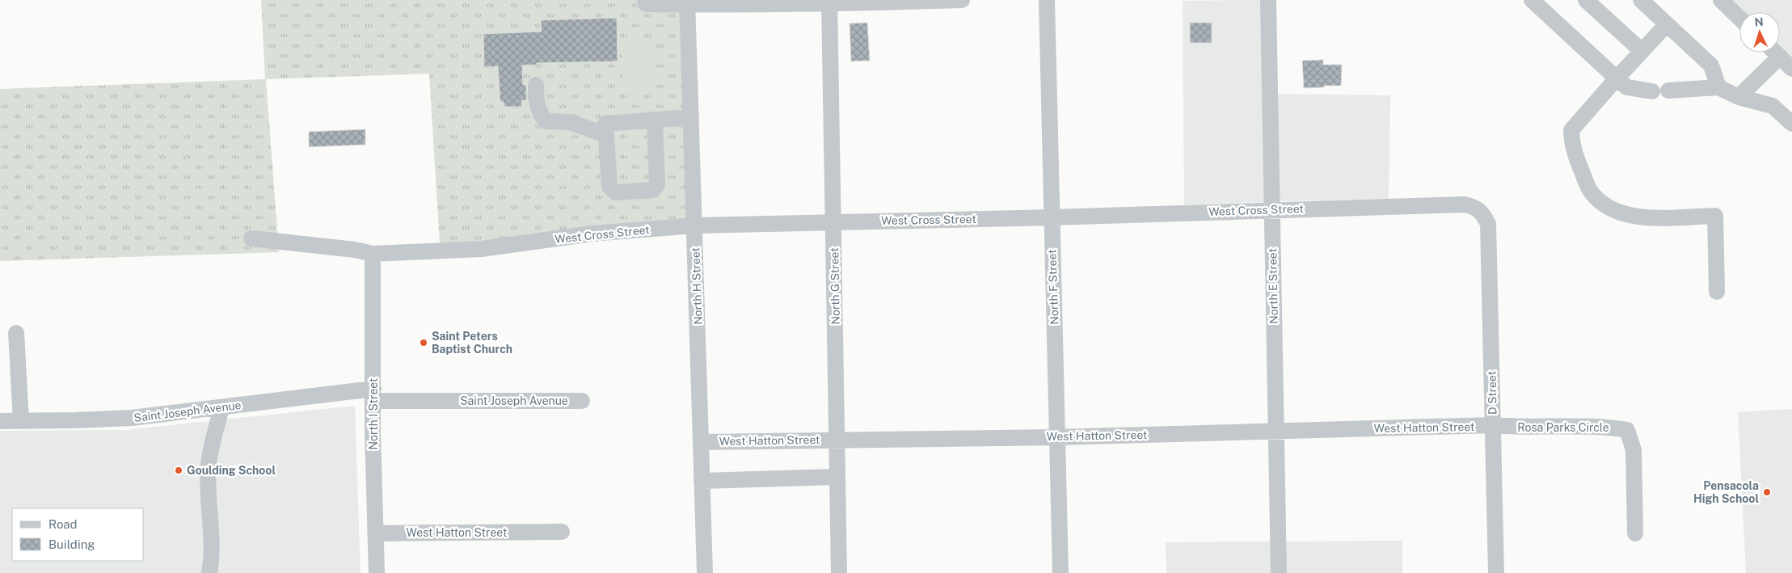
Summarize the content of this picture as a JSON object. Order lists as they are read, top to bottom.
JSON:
{
  "streets": {
    "street": [
      "West Cross Street",
      "North H Street",
      "North G Street",
      "North E Street",
      "North F Street",
      "D Street",
      "Saint Joseph Avenue",
      "North I Street",
      "West Hatton Street",
      "Rosa Parks Circle"
    ]
  },
  "crossings": [
    ["West Cross Street", "North H Street"],
    ["West Cross Street", "North G Street"],
    ["West Cross Street", "North E Street"],
    ["West Cross Street", "North F Street"],
    ["West Cross Street", "D Street"],
    ["West Cross Street", "North I Street"],
    ["North H Street", "West Hatton Street"],
    ["North G Street", "West Hatton Street"],
    ["North E Street", "West Hatton Street"],
    ["North F Street", "West Hatton Street"],
    ["D Street", "West Hatton Street"],
    ["D Street", "Rosa Parks Circle"],
    ["Saint Joseph Avenue", "North I Street"],
    ["North I Street", "West Hatton Street"],
    ["West Hatton Street", "Rosa Parks Circle"]
  ],
  "places": ["Saint Peters Baptist Church", "Goulding School", "Pensacola High School"],
  "legend": ["Road", "Building"],
  "north": "top"
}
